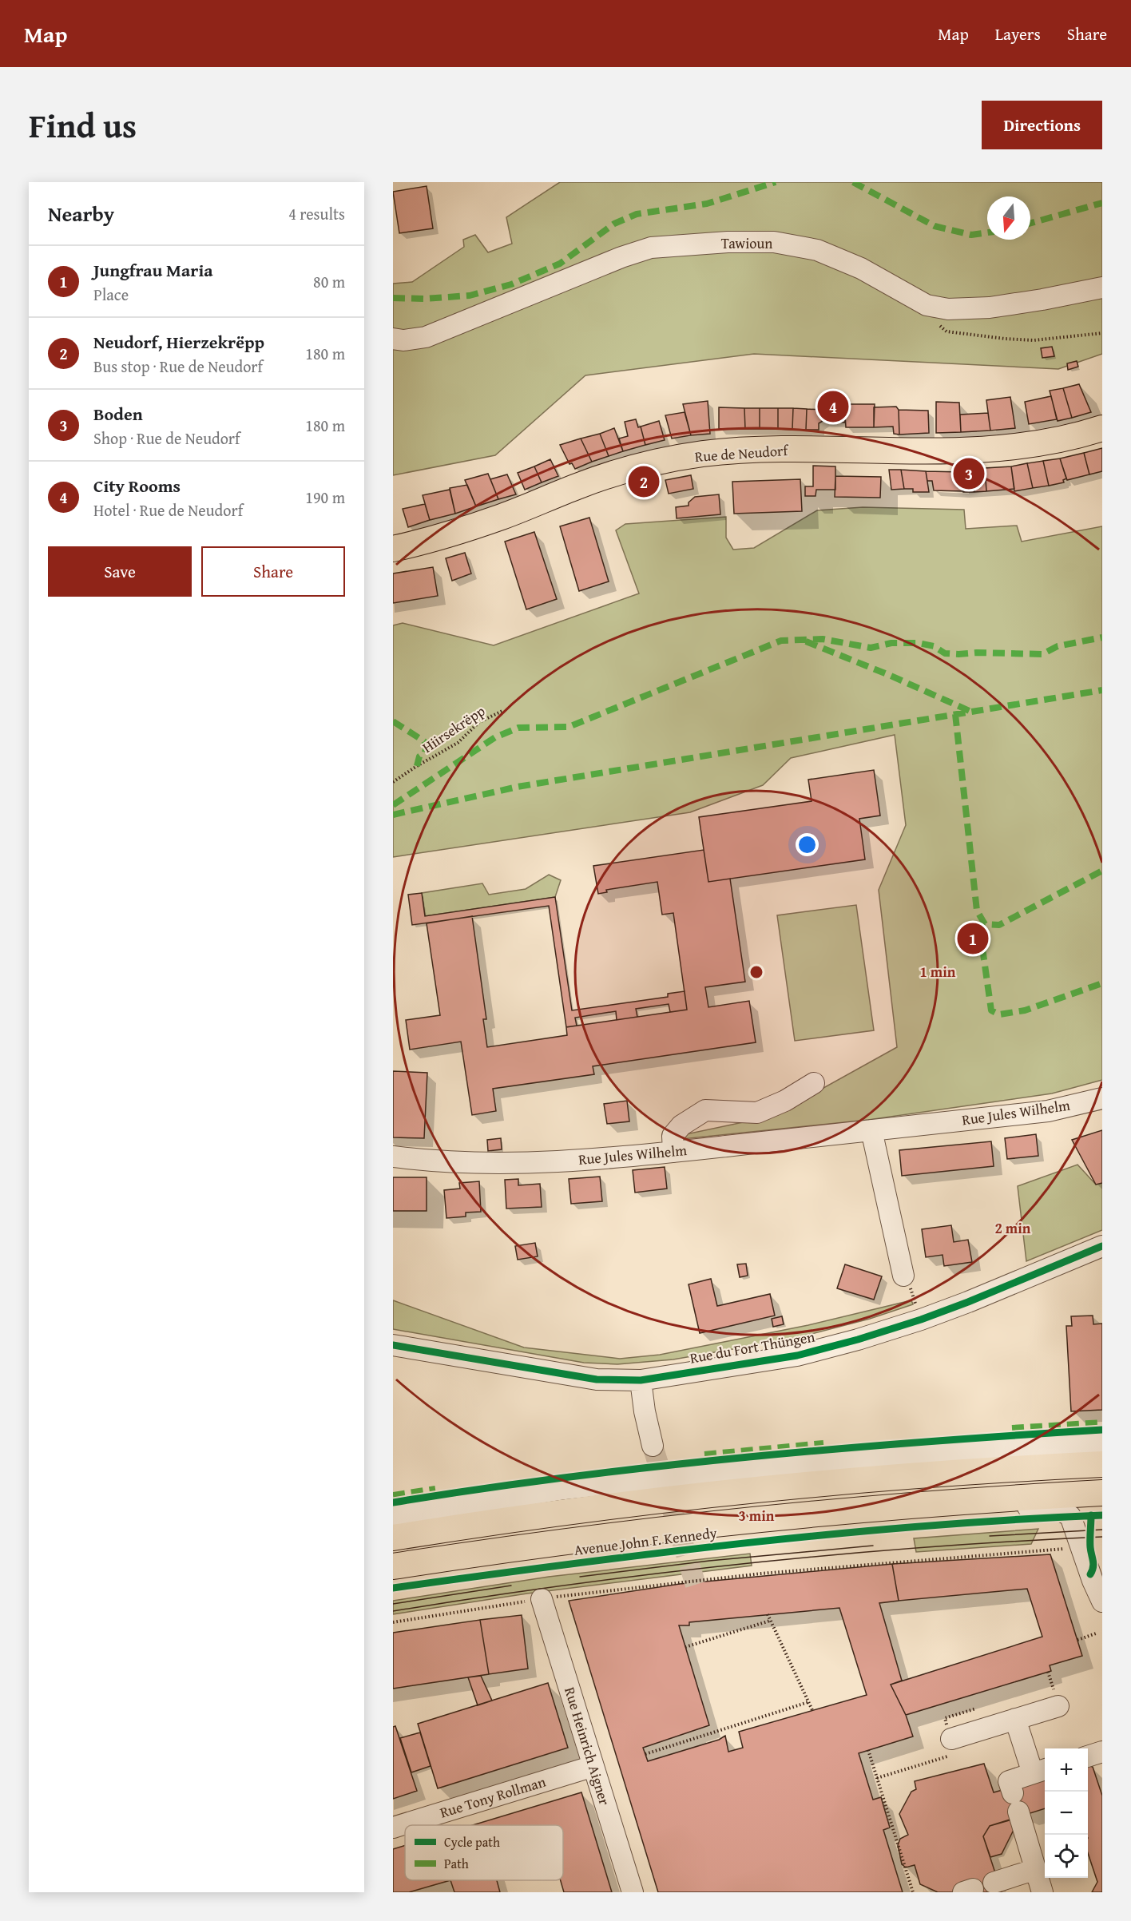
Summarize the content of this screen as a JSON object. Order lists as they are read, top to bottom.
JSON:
{
  "streets": {
    "main road": ["Rue de Neudorf", "Avenue John F. Kennedy"],
    "street": [
      "Tawioun",
      "Rue Jules Wilhelm",
      "Rue du Fort Thüngen",
      "Rue Heinrich Aigner",
      "Rue Tony Rollman"
    ],
    "path": ["Hiirsekrëpp"]
  },
  "crossings": [
    ["Rue Heinrich Aigner", "Rue Tony Rollman"]
  ],
  "legend": ["Cycle path", "Path"],
  "north": "bottom",
  "page": {
    "header": "Map",
    "nav": ["Map", "Layers", "Share"],
    "title": "Find us",
    "buttons": [
      "Directions",
      ["Save", "Share"]
    ],
    "heading": ["Nearby", "4 results"],
    "list": [
      {
        "mark": "1",
        "name": "Jungfrau Maria",
        "note": "Place",
        "value": "80 m"
      },
      {
        "mark": "2",
        "name": "Neudorf, Hierzekrëpp",
        "note": "Bus stop · Rue de Neudorf",
        "value": "180 m"
      },
      {
        "mark": "3",
        "name": "Boden",
        "note": "Shop · Rue de Neudorf",
        "value": "180 m"
      },
      {
        "mark": "4",
        "name": "City Rooms",
        "note": "Hotel · Rue de Neudorf",
        "value": "190 m"
      }
    ],
    "pins": [
      "4",
      "3",
      "2",
      "1"
    ],
    "map_buttons": ["+", "−"]
  },
  "rings": ["1 min", "2 min", "3 min"]
}
